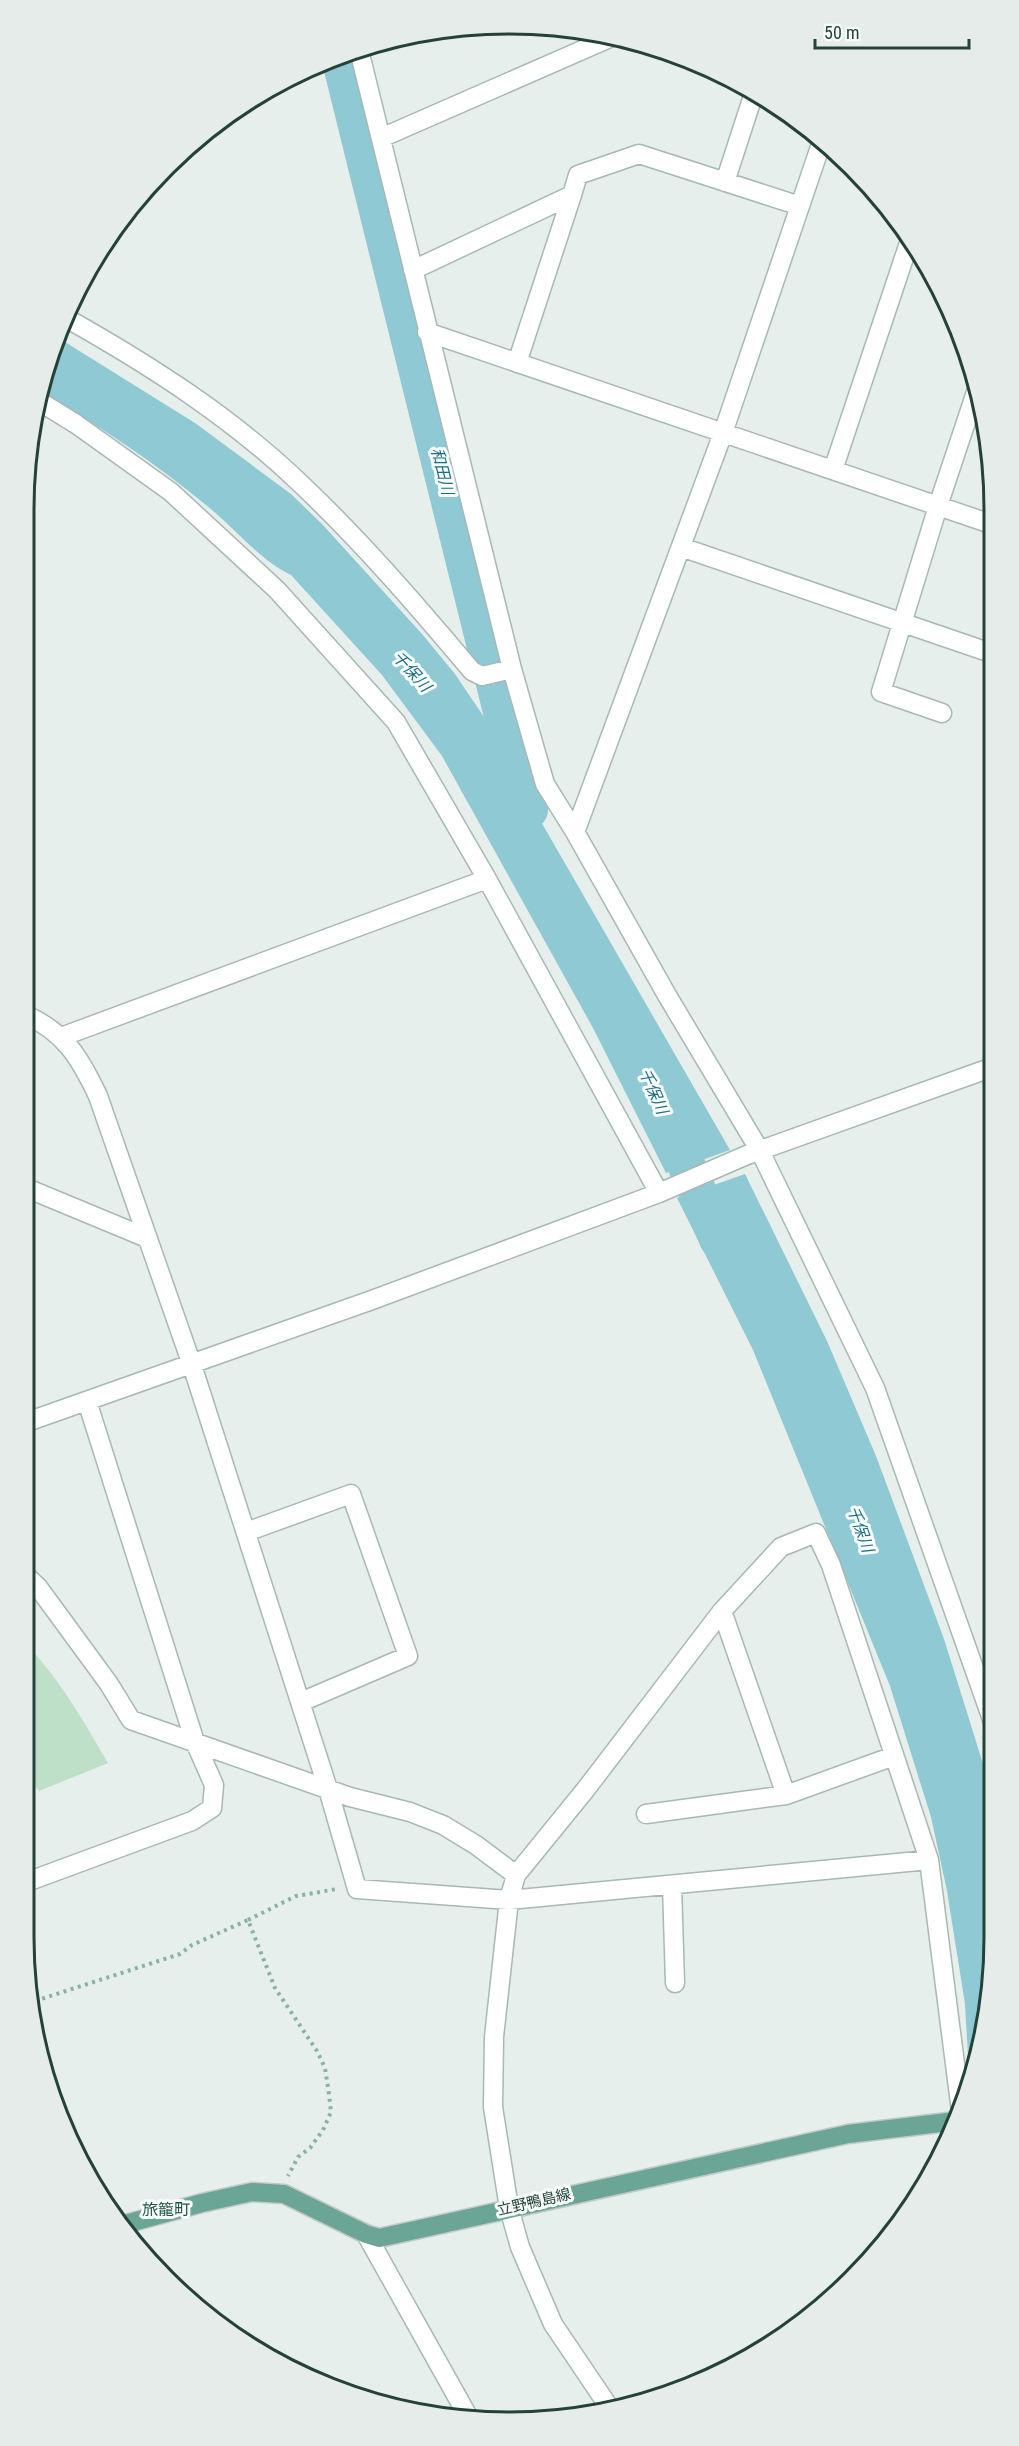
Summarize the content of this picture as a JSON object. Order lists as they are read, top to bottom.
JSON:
{
  "streets": {
    "main road": ["立野鴨島線"]
  },
  "districts": ["旅籠町"],
  "water": ["和田川", "千保川"],
  "scale_bar": "50 m"
}
